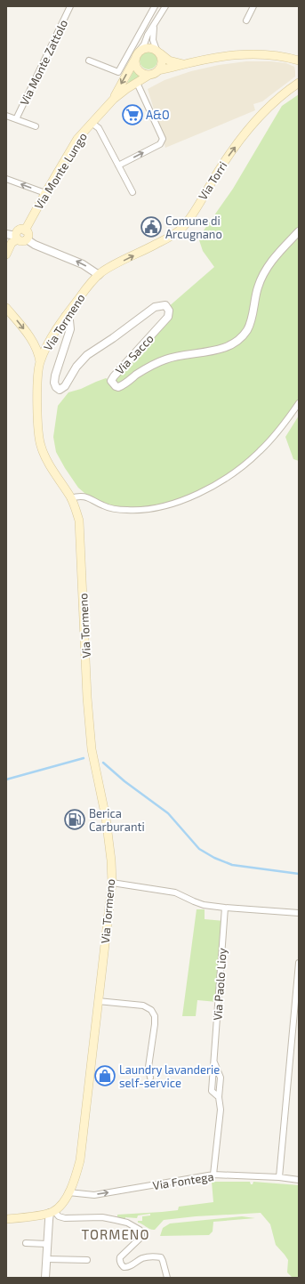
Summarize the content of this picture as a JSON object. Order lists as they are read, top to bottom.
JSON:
{
  "streets": {
    "main road": ["Via Monte Lungo", "Via Torri", "Via Tormeno"],
    "street": [
      "Via Monte Zattolo",
      "Via Sacco",
      "Via Paolo Lioy",
      "Via Fontega"
    ]
  },
  "crossings": [
    ["Via Torri", "Via Tormeno"],
    ["Via Tormeno", "Via Sacco"],
    ["Via Tormeno", "Via Fontega"],
    ["Via Paolo Lioy", "Via Fontega"]
  ],
  "one_way": ["Via Torri", "Via Fontega"],
  "districts": ["TORMENO"],
  "places": {
    "supermarket": ["A&O"],
    "public building": ["Comune di Arcugnano"],
    "fuel station": ["Berica Carburanti"],
    "shop": ["Laundry lavanderie self-service"]
  }
}
